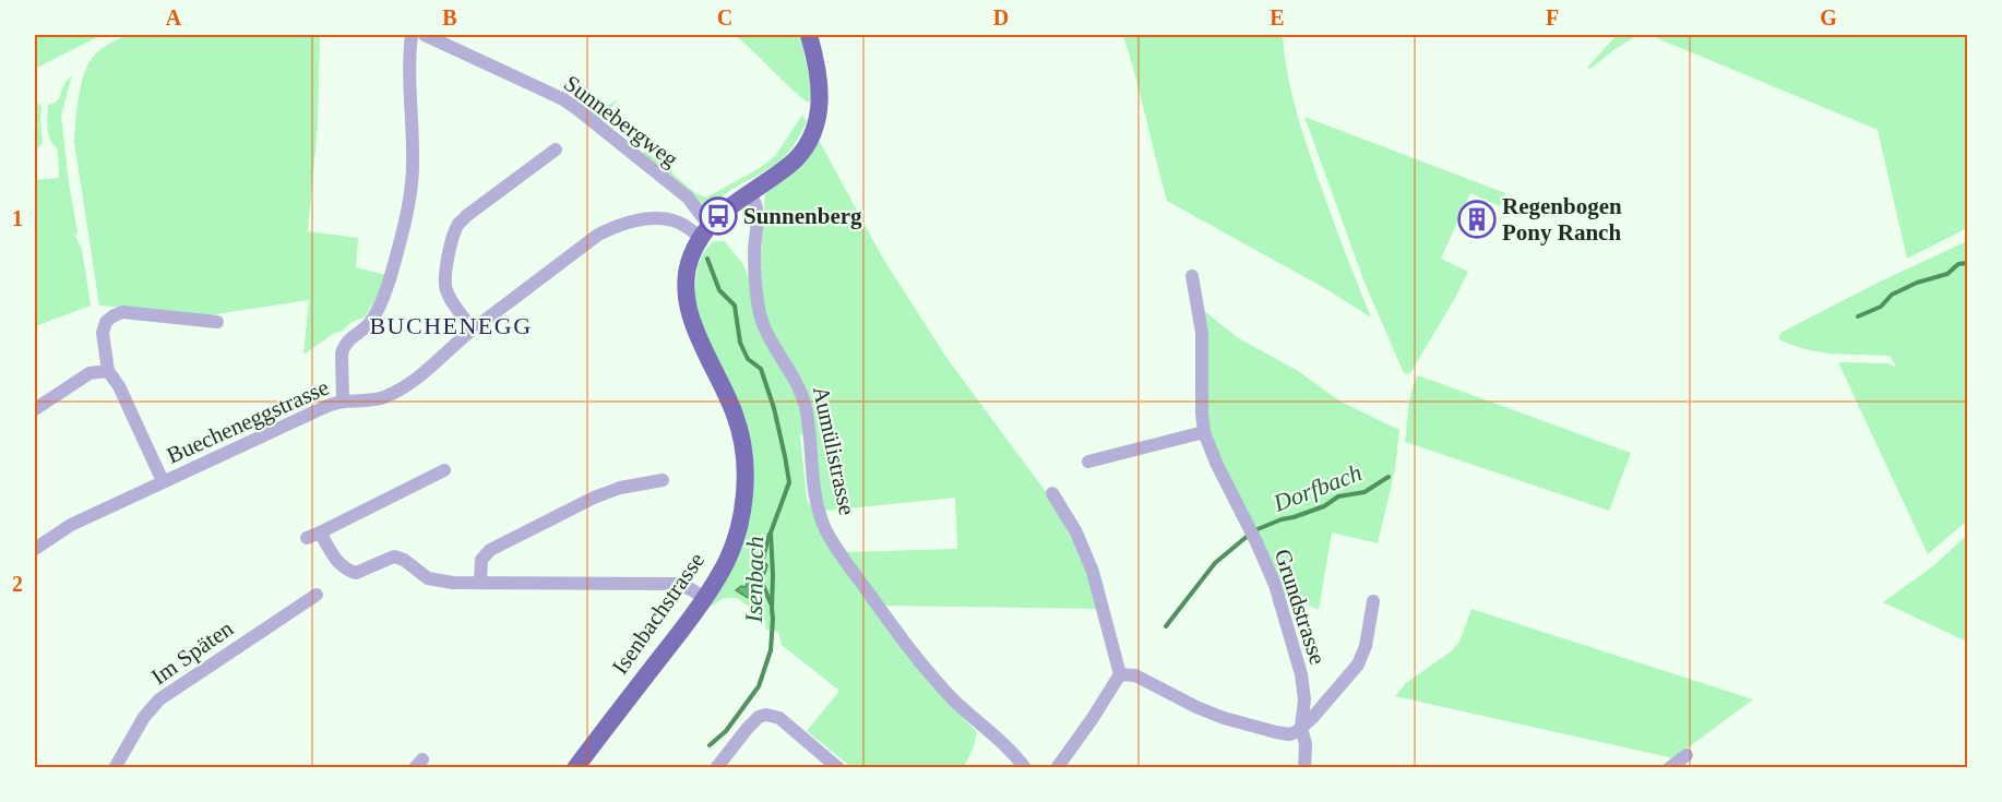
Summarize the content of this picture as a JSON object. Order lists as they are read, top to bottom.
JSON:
{
  "streets": {
    "main road": ["Isenbachstrasse"],
    "street": [
      "Sunnebergweg",
      "Buecheneggstrasse",
      "Aumülistrasse",
      "Grundstrasse",
      "Im Späten"
    ]
  },
  "crossings": [
    ["Sunnebergweg", "Buecheneggstrasse"],
    ["Sunnebergweg", "Isenbachstrasse"],
    ["Buecheneggstrasse", "Isenbachstrasse"],
    ["Aumülistrasse", "Isenbachstrasse"]
  ],
  "districts": ["BUCHENEGG"],
  "water": ["Dorfbach", "Isenbach"],
  "places": {
    "bus stop": ["Sunnenberg"],
    "building": ["Regenbogen Pony Ranch"]
  },
  "grid": {
    "columns": [
      "A",
      "B",
      "C",
      "D",
      "E",
      "F",
      "G"
    ],
    "rows": ["1", "2"]
  }
}
